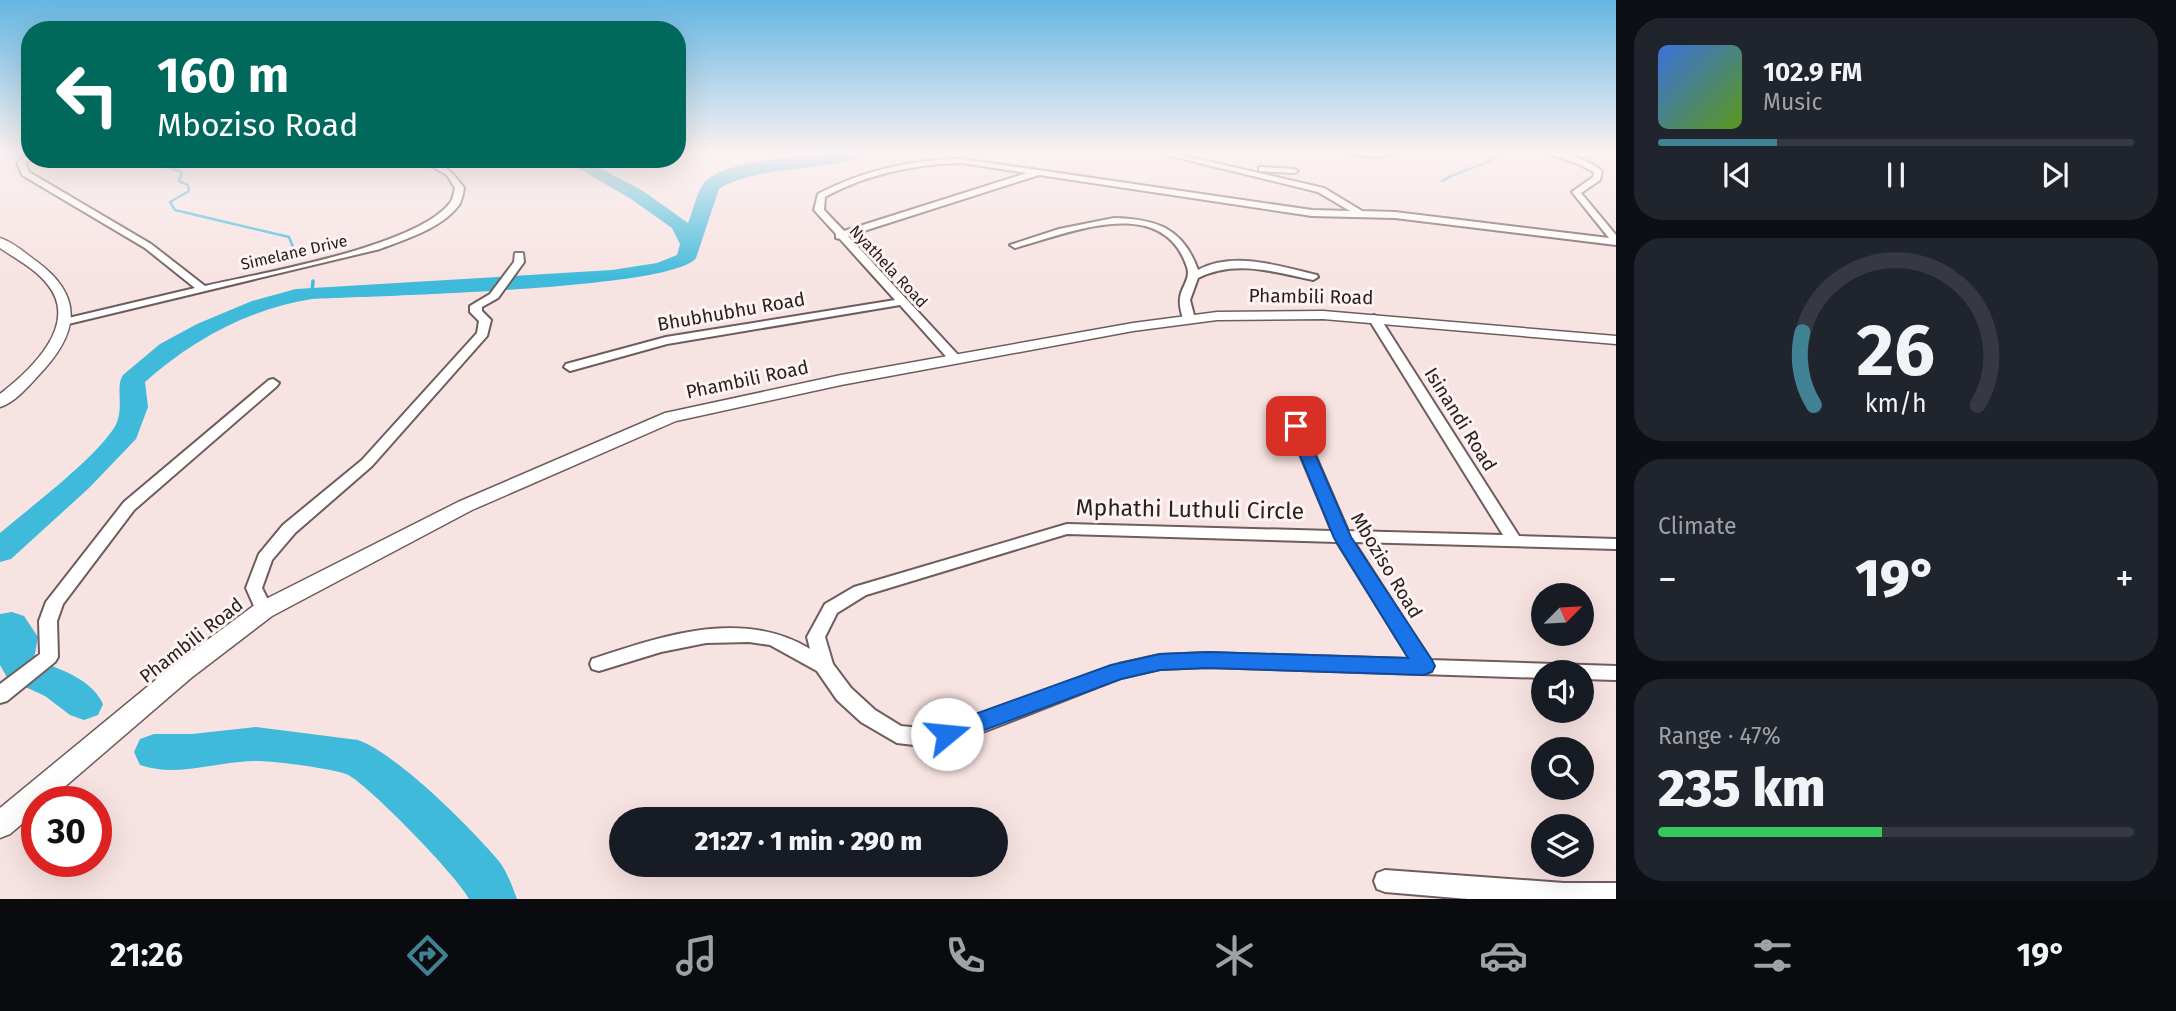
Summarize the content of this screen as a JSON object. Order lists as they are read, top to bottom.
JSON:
{
  "streets": {
    "street": [
      "Simelane Drive",
      "Nyathela Road",
      "Phambili Road",
      "Bhubhubhu Road",
      "Isinandi Road",
      "Mphathi Luthuli Circle",
      "Mboziso Road"
    ]
  },
  "crossings": [
    ["Nyathela Road", "Phambili Road"],
    ["Nyathela Road", "Bhubhubhu Road"],
    ["Phambili Road", "Isinandi Road"],
    ["Isinandi Road", "Mphathi Luthuli Circle"],
    ["Mphathi Luthuli Circle", "Mboziso Road"]
  ],
  "north": "top right",
  "page": {
    "turn": ["160 m", "Mboziso Road"],
    "song": ["102.9 FM", "Music"],
    "tile": [
      "Climate",
      ["Range · 47%", "235 km"]
    ],
    "heat": ["−", "19°", "+"],
    "limit": "30",
    "trip": "21:27 · 1 min · 290 m",
    "tabs": ["21:26", "19°"],
    "gauge": ["26", "km/h"]
  }
}
